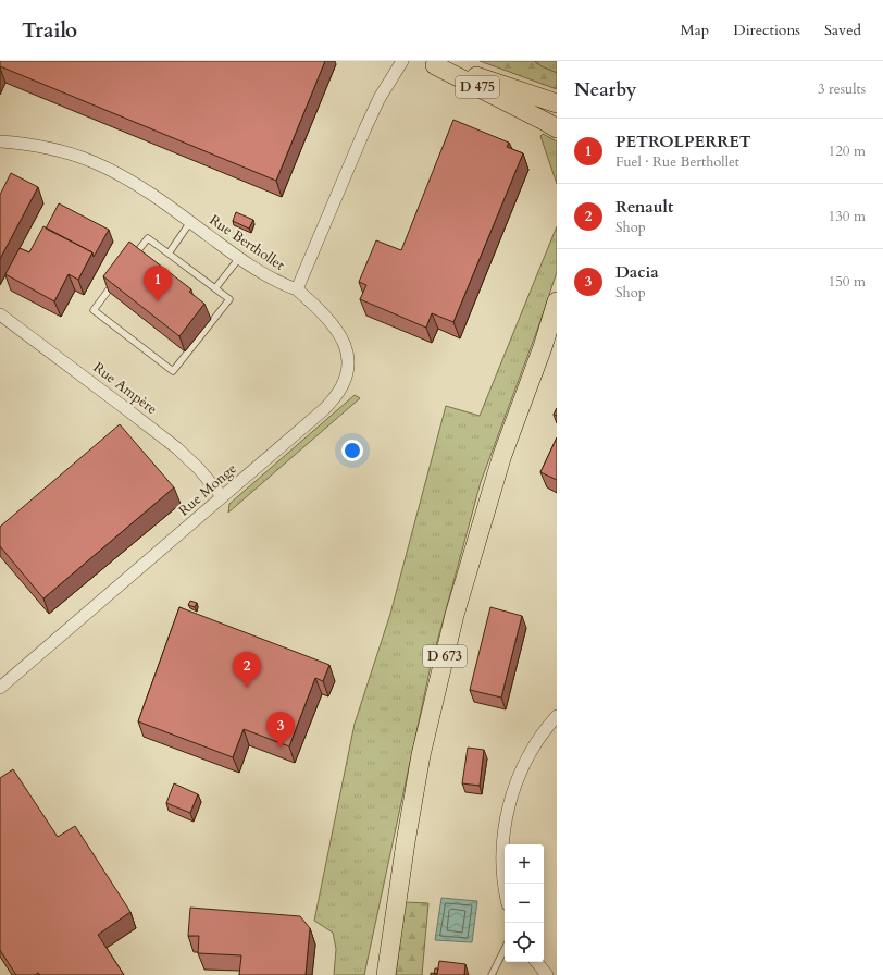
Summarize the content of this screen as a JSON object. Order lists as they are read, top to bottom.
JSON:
{
  "streets": {
    "main road": ["D 475", "D 673"],
    "street": ["Rue Berthollet", "Rue Ampère", "Rue Monge"]
  },
  "crossings": [
    ["Rue Berthollet", "Rue Monge"],
    ["Rue Ampère", "Rue Monge"]
  ],
  "page": {
    "header": "Trailo",
    "nav": ["Map", "Directions", "Saved"],
    "heading": ["Nearby", "3 results"],
    "list": [
      {
        "mark": "1",
        "name": "PETROLPERRET",
        "note": "Fuel · Rue Berthollet",
        "value": "120 m"
      },
      {
        "mark": "2",
        "name": "Renault",
        "note": "Shop",
        "value": "130 m"
      },
      {
        "mark": "3",
        "name": "Dacia",
        "note": "Shop",
        "value": "150 m"
      }
    ],
    "pins": ["1", "2", "3"],
    "map_buttons": ["+", "−"]
  }
}
